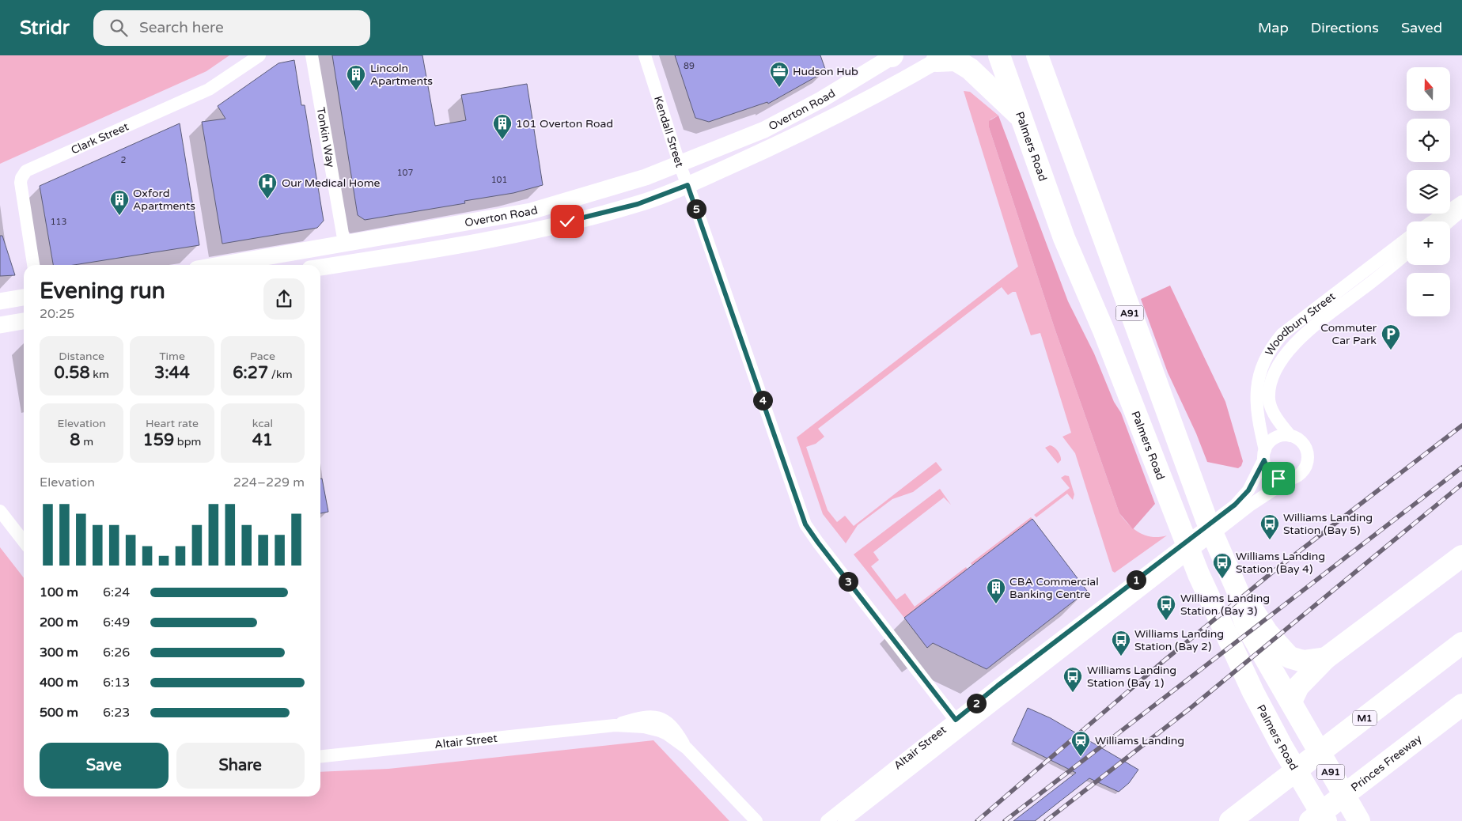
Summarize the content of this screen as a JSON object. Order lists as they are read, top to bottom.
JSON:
{
  "streets": {
    "highway": [
      "Palmers Road",
      "A91",
      "M1",
      "Princes Freeway"
    ],
    "street": [
      "Overton Road",
      "Kendall Street",
      "Clark Street",
      "Tonkin Way",
      "Woodbury Street",
      "Altair Street"
    ]
  },
  "crossings": [
    ["Overton Road", "Kendall Street"],
    ["Overton Road", "Tonkin Way"],
    ["Kendall Street", "Altair Street"],
    ["Woodbury Street", "Altair Street"]
  ],
  "places": {
    "office": ["Hudson Hub"],
    "building": [
      "Lincoln Apartments",
      "101 Overton Road",
      "Oxford Apartments",
      "CBA Commercial Banking Centre"
    ],
    "hospital": ["Our Medical Home"],
    "parking": ["Commuter Car Park"],
    "bus stop": [
      "Williams Landing Station (Bay 5)",
      "Williams Landing Station (Bay 4)",
      "Williams Landing Station (Bay 3)",
      "Williams Landing Station (Bay 2)",
      "Williams Landing Station (Bay 1)"
    ],
    "station": ["Williams Landing"]
  },
  "house_numbers": [
    "89",
    "2",
    "107",
    "101",
    "113"
  ],
  "north": "top",
  "page": {
    "header": "Stridr",
    "search": "Search here",
    "nav": ["Map", "Directions", "Saved"],
    "map_buttons": ["+", "−"],
    "pins": [
      "5",
      "4",
      "1",
      "3",
      "2"
    ],
    "heading": ["Evening run", "20:25"],
    "stats": [
      ["Distance", "0.58 km"],
      ["Time", "3:44"],
      ["Pace", "6:27 /km"],
      ["Elevation", "8 m"],
      ["Heart rate", "159 bpm"],
      ["kcal", "41"]
    ],
    "chart": ["Elevation", "224–229 m"],
    "list": [
      {
        "name": "100 m",
        "note": "6:24"
      },
      {
        "name": "200 m",
        "note": "6:49"
      },
      {
        "name": "300 m",
        "note": "6:26"
      },
      {
        "name": "400 m",
        "note": "6:13"
      },
      {
        "name": "500 m",
        "note": "6:23"
      }
    ],
    "buttons": ["Save", "Share"]
  }
}
